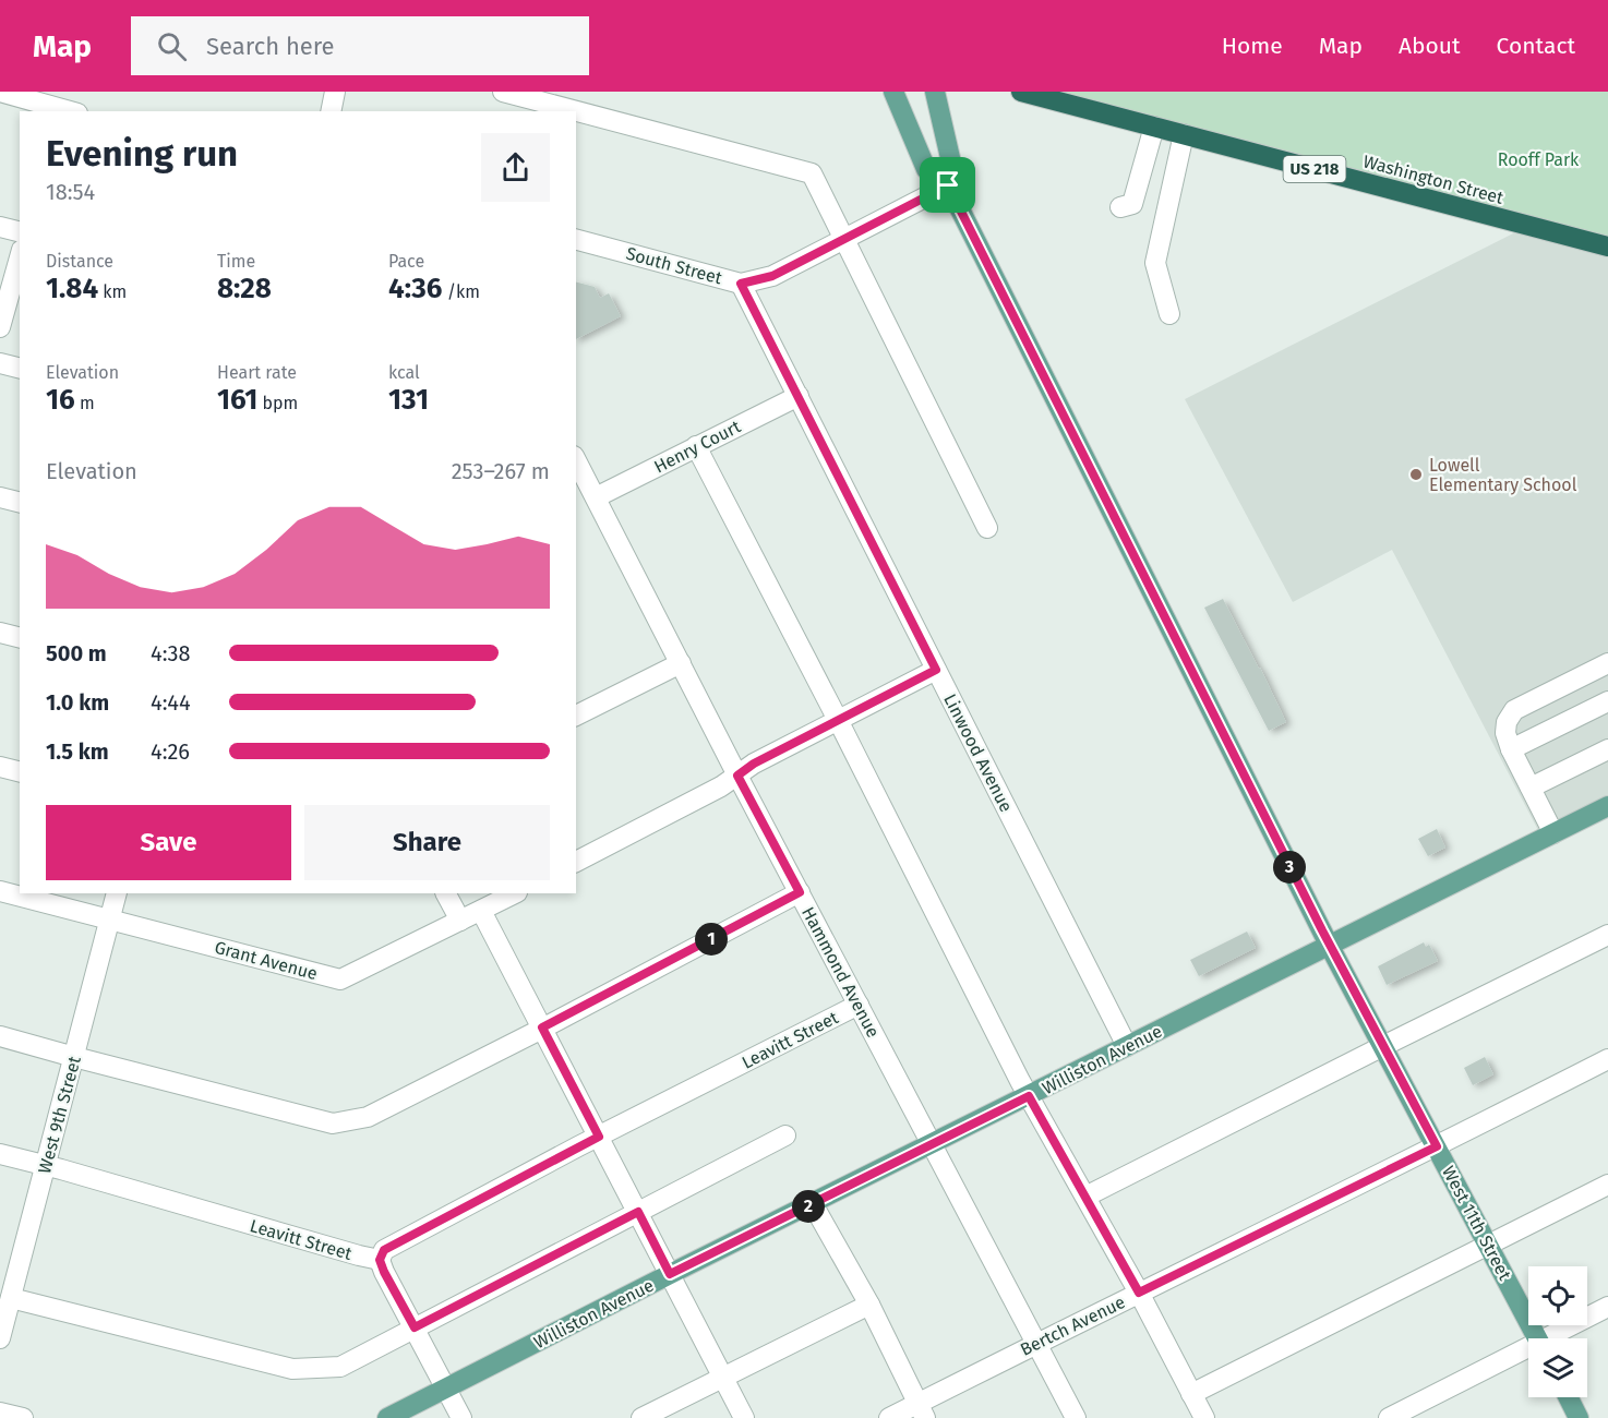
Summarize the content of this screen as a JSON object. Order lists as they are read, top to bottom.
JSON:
{
  "streets": {
    "highway": ["US 218", "Washington Street"],
    "main road": ["Williston Avenue", "West 11th Street"],
    "street": [
      "South Street",
      "Henry Court",
      "Linwood Avenue",
      "Grant Avenue",
      "Hammond Avenue",
      "Leavitt Street",
      "West 9th Street",
      "Bertch Avenue"
    ]
  },
  "crossings": [
    ["South Street", "Linwood Avenue"],
    ["South Street", "West 11th Street"],
    ["Henry Court", "Linwood Avenue"],
    ["Henry Court", "Hammond Avenue"],
    ["Linwood Avenue", "Williston Avenue"],
    ["Grant Avenue", "West 9th Street"],
    ["Hammond Avenue", "Leavitt Street"],
    ["Hammond Avenue", "Williston Avenue"],
    ["Hammond Avenue", "Bertch Avenue"],
    ["Leavitt Street", "West 9th Street"],
    ["Williston Avenue", "West 11th Street"],
    ["West 11th Street", "Bertch Avenue"]
  ],
  "parks": ["Rooff Park"],
  "places": ["Lowell Elementary School"],
  "page": {
    "header": "Map",
    "search": "Search here",
    "nav": [
      "Home",
      "Map",
      "About",
      "Contact"
    ],
    "heading": ["Evening run", "18:54"],
    "stats": [
      ["Distance", "1.84 km"],
      ["Time", "8:28"],
      ["Pace", "4:36 /km"],
      ["Elevation", "16 m"],
      ["Heart rate", "161 bpm"],
      ["kcal", "131"]
    ],
    "chart": ["Elevation", "253–267 m"],
    "list": [
      {
        "name": "500 m",
        "note": "4:38"
      },
      {
        "name": "1.0 km",
        "note": "4:44"
      },
      {
        "name": "1.5 km",
        "note": "4:26"
      }
    ],
    "buttons": ["Save", "Share"],
    "pins": ["3", "1", "2"]
  }
}
